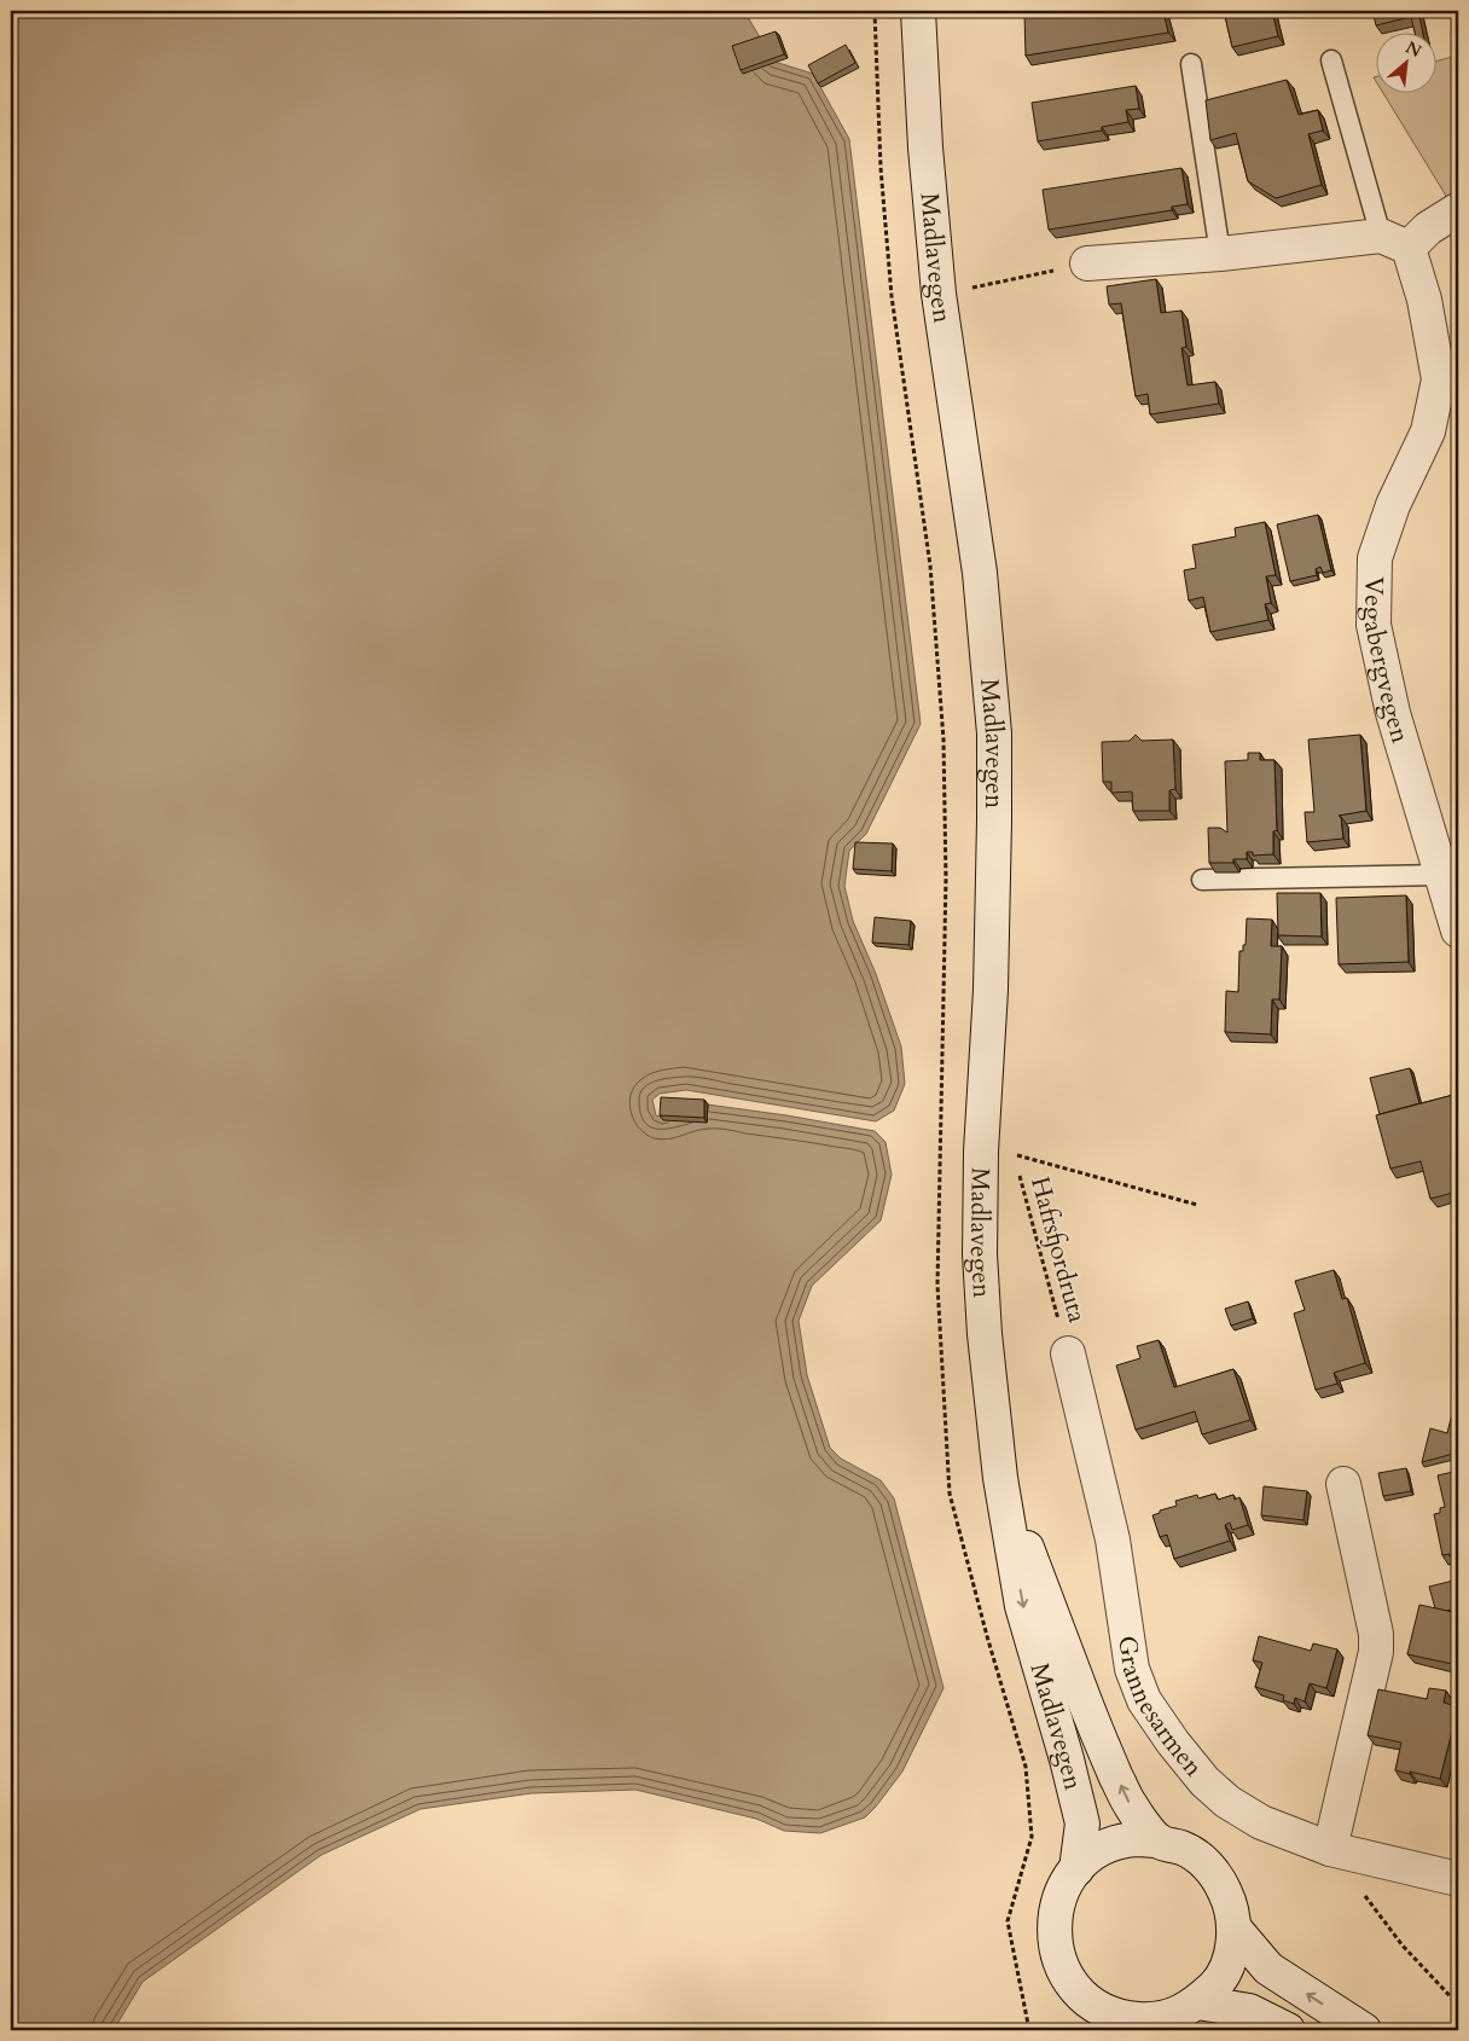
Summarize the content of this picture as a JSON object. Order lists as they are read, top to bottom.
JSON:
{
  "streets": {
    "main road": ["Madlavegen", "Vegabergvegen", "Grannesarmen"],
    "path": ["Hafrsfjordruta"]
  },
  "crossings": [
    ["Hafrsfjordruta", "Grannesarmen"]
  ],
  "north": "top right"
}
